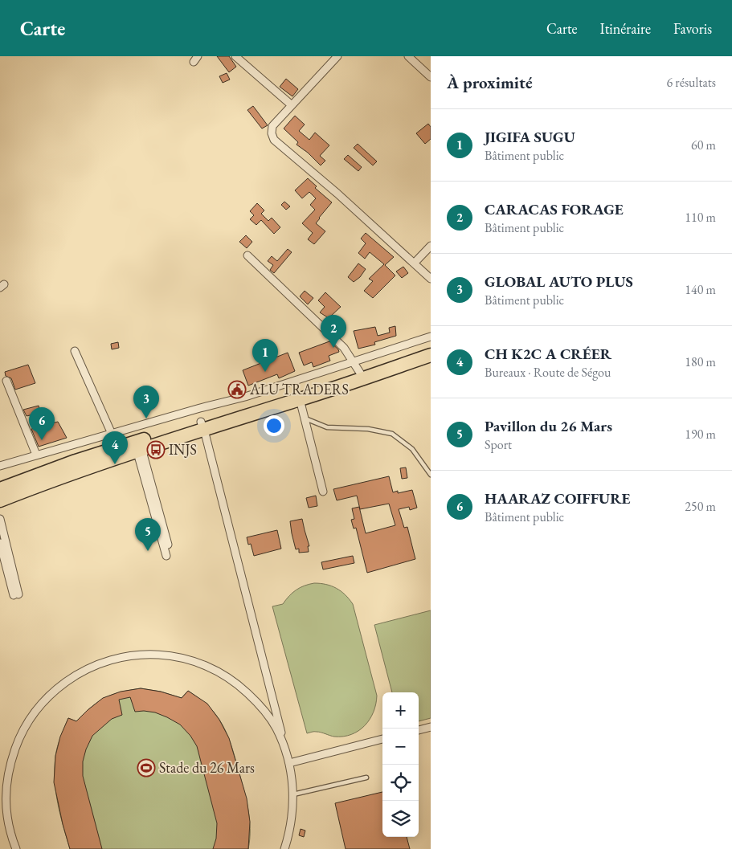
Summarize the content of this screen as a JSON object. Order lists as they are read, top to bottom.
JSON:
{
  "places": {
    "public building": ["ALU TRADERS"],
    "bus stop": ["INJS"],
    "sports": ["Stade du 26 Mars"]
  },
  "page": {
    "header": "Carte",
    "nav": ["Carte", "Itinéraire", "Favoris"],
    "heading": ["À proximité", "6 résultats"],
    "list": [
      {
        "mark": "1",
        "name": "JIGIFA SUGU",
        "note": "Bâtiment public",
        "value": "60 m"
      },
      {
        "mark": "2",
        "name": "CARACAS FORAGE",
        "note": "Bâtiment public",
        "value": "110 m"
      },
      {
        "mark": "3",
        "name": "GLOBAL AUTO PLUS",
        "note": "Bâtiment public",
        "value": "140 m"
      },
      {
        "mark": "4",
        "name": "CH K2C A CRÉER",
        "note": "Bureaux · Route de Ségou",
        "value": "180 m"
      },
      {
        "mark": "5",
        "name": "Pavillon du 26 Mars",
        "note": "Sport",
        "value": "190 m"
      },
      {
        "mark": "6",
        "name": "HAARAZ COIFFURE",
        "note": "Bâtiment public",
        "value": "250 m"
      }
    ],
    "pins": [
      "2",
      "1",
      "3",
      "6",
      "4",
      "5"
    ],
    "map_buttons": ["+", "−"]
  }
}
